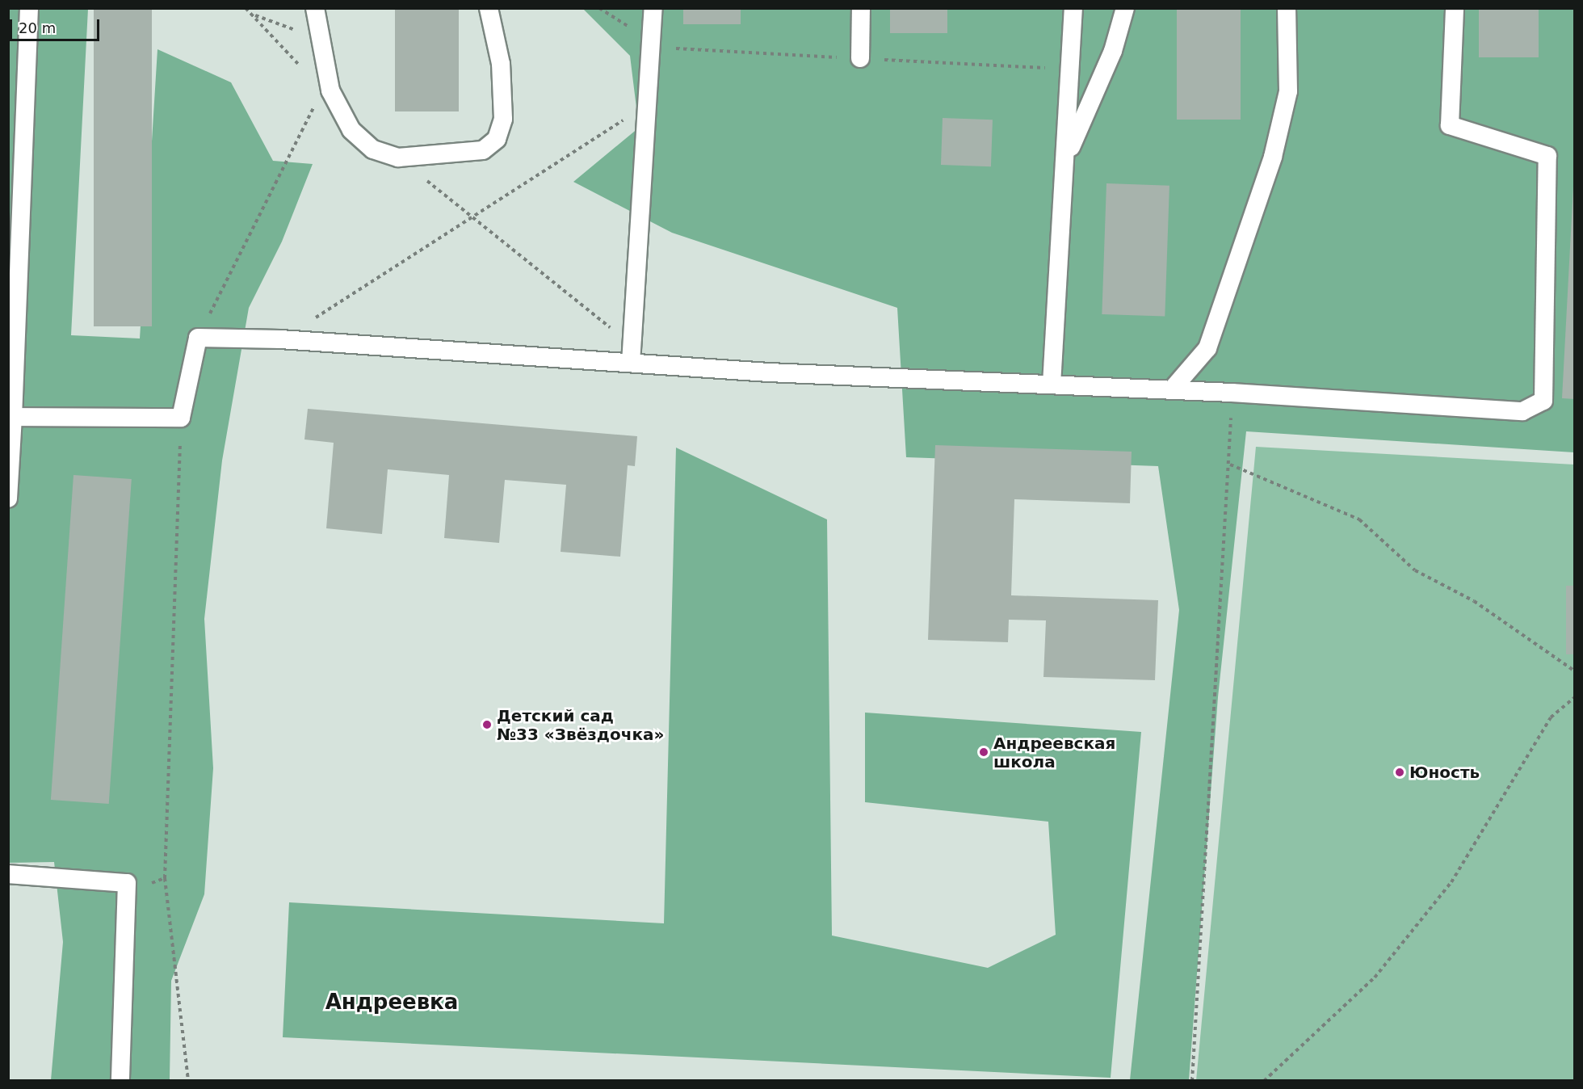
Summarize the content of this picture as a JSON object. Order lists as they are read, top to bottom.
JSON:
{
  "districts": ["Андреевка"],
  "places": ["Детский сад №33 «Звёздочка»", "Андреевская школа", "Юность"],
  "scale_bar": "20 m"
}
